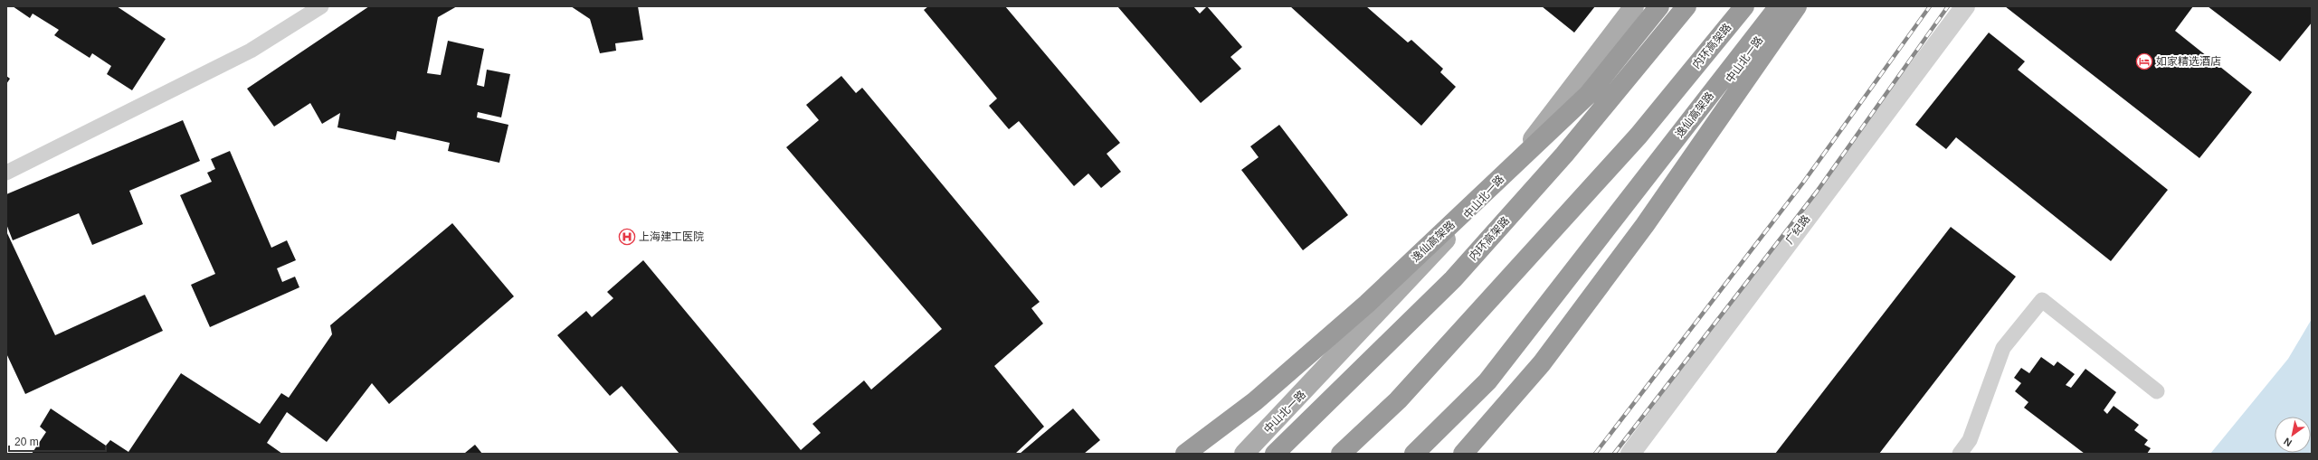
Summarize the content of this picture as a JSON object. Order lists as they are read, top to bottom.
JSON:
{
  "streets": {
    "highway": ["内环高架路", "逸仙高架路"],
    "main road": ["中山北一路"],
    "street": ["广纪路"]
  },
  "places": {
    "hotel": ["如家精选酒店"],
    "hospital": ["上海建工医院"]
  },
  "scale_bar": "20 m",
  "north": "bottom left"
}
